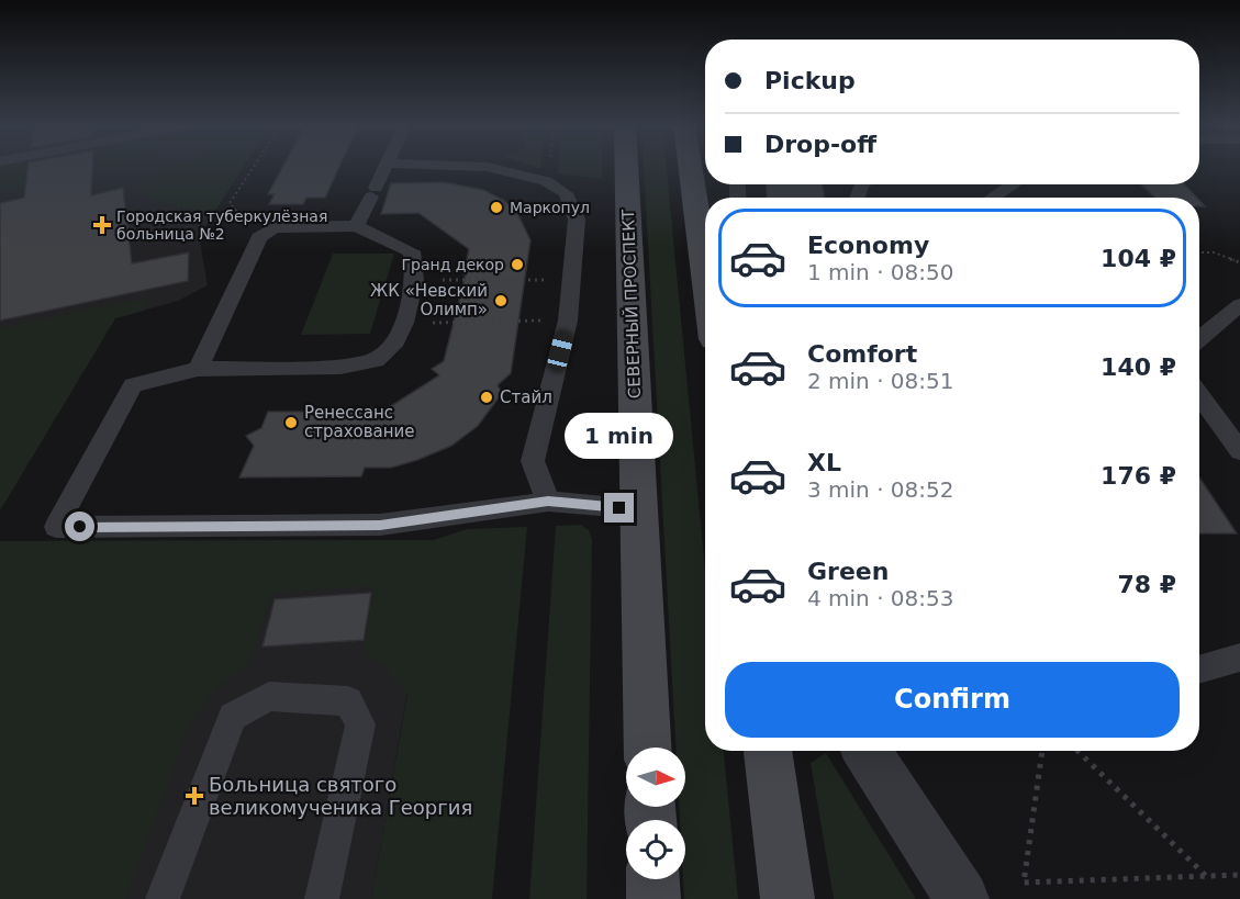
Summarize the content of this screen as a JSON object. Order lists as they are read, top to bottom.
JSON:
{
  "streets": {
    "main road": ["СЕВЕРНЫЙ ПРОСПЕКТ"]
  },
  "places": {
    "other": [
      "Маркопул",
      "Гранд декор",
      "ЖК «Невский Олимп»",
      "Стайл",
      "Ренессанс страхование"
    ],
    "health": ["Городская туберкулёзная больница №2", "Больница святого великомученика Георгия"]
  },
  "north": "right",
  "page": {
    "banner": ["Pickup", "Drop-off"],
    "list": [
      {
        "name": "Economy",
        "note": "1 min · 08:50",
        "value": "104 ₽"
      },
      {
        "name": "Comfort",
        "note": "2 min · 08:51",
        "value": "140 ₽"
      },
      {
        "name": "XL",
        "note": "3 min · 08:52",
        "value": "176 ₽"
      },
      {
        "name": "Green",
        "note": "4 min · 08:53",
        "value": "78 ₽"
      }
    ],
    "bubble": "1 min",
    "buttons": "Confirm"
  }
}
